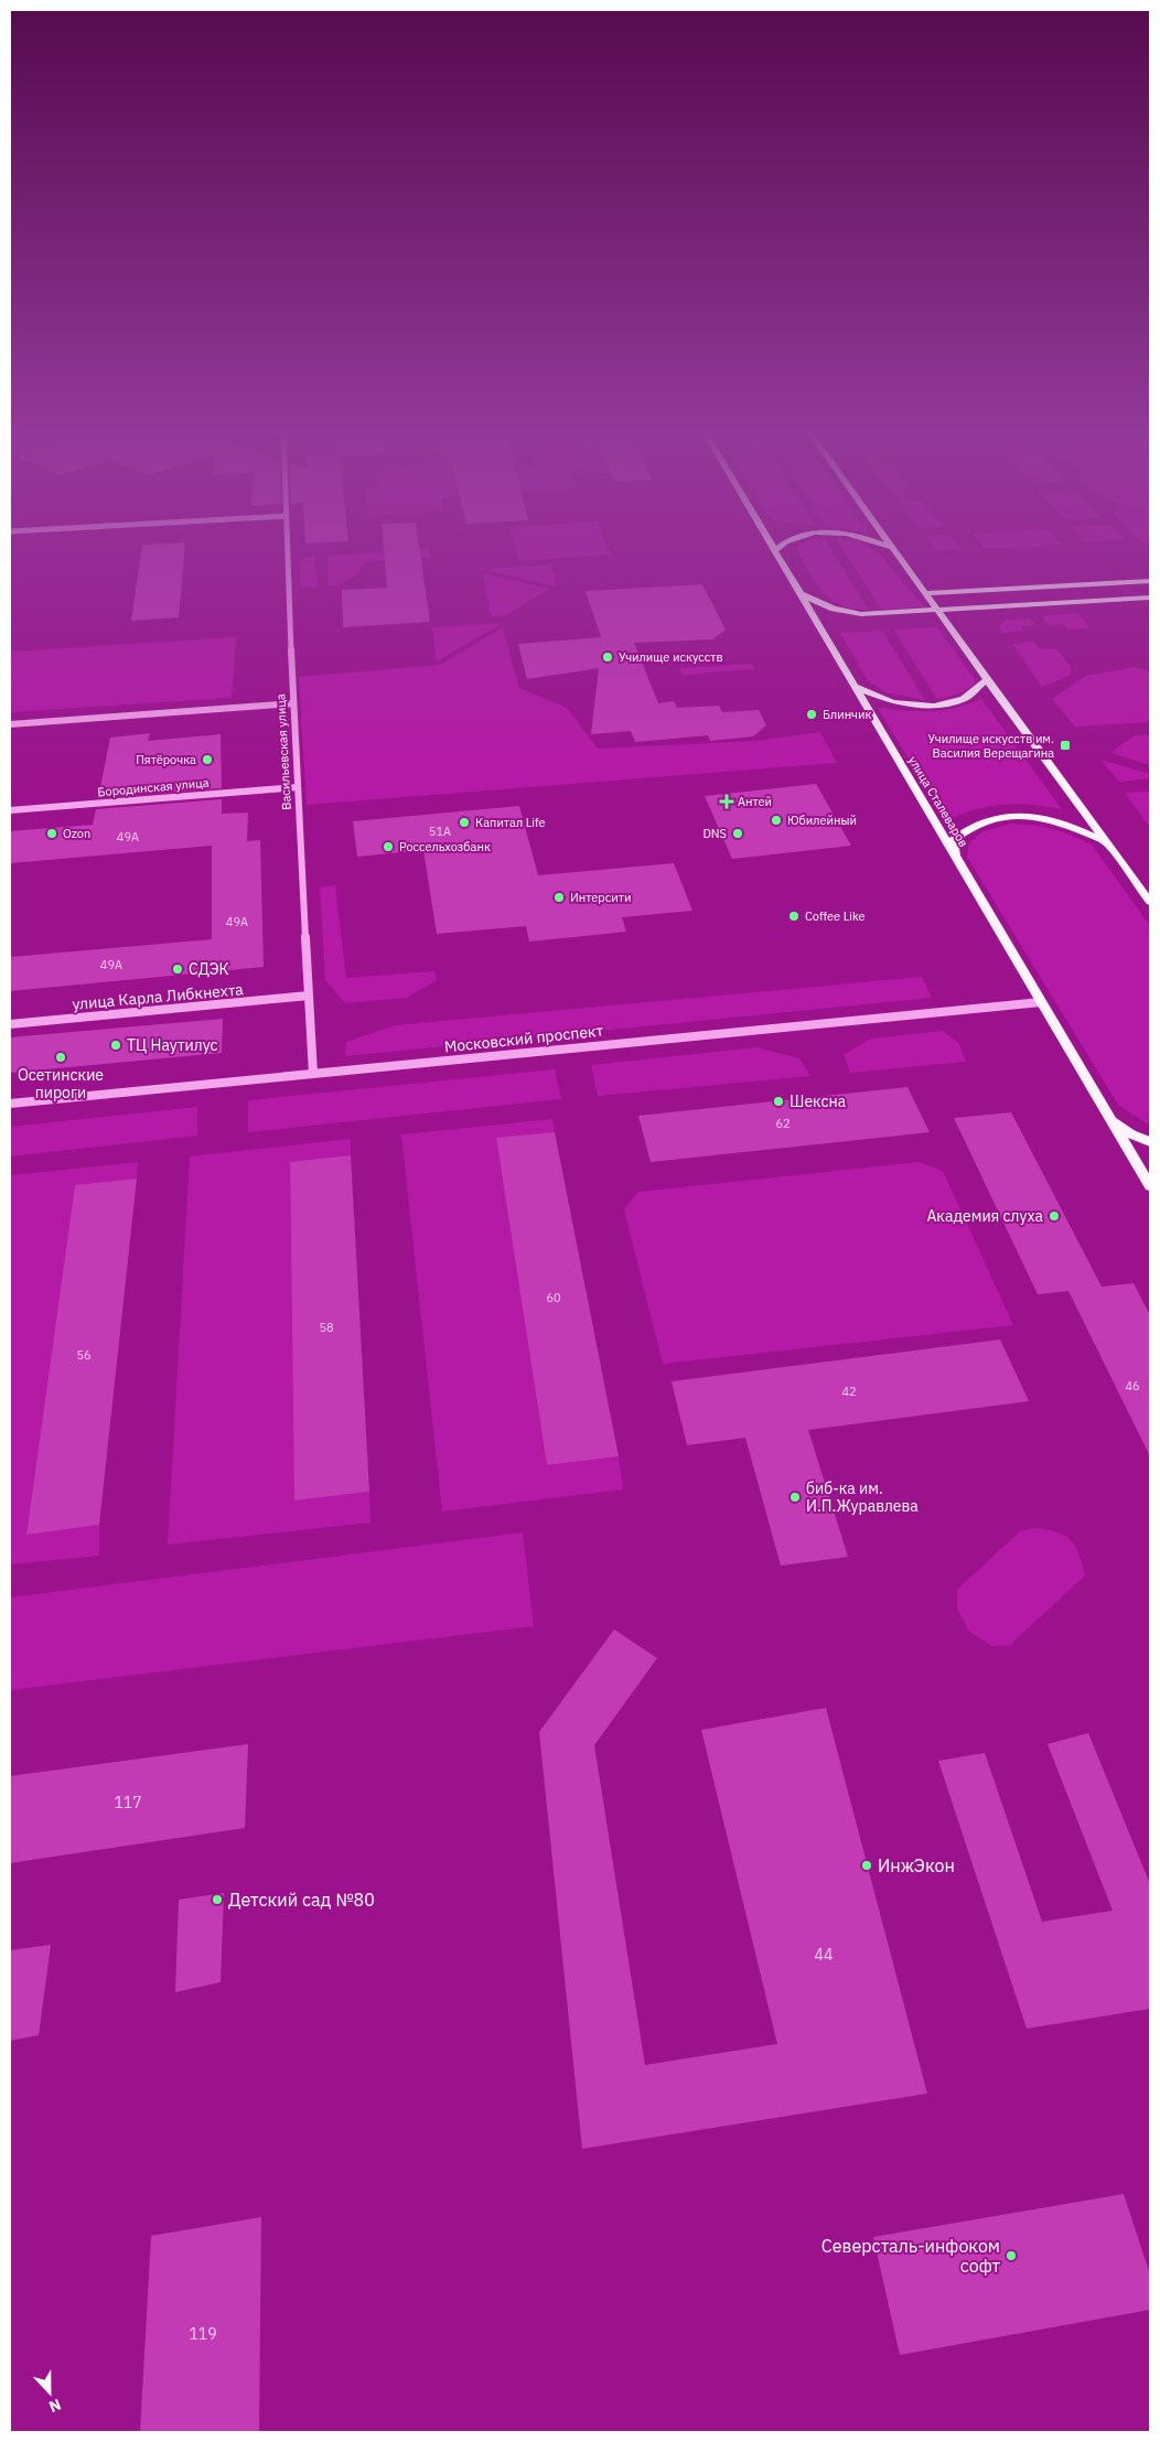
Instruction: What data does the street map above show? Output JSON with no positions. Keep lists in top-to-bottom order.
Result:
{
  "streets": {
    "main road": ["улица Сталеваров"],
    "street": [
      "Васильевская улица",
      "Бородинская улица",
      "улица Карла Либкнехта",
      "Московский проспект"
    ]
  },
  "crossings": [
    ["Васильевская улица", "Бородинская улица"],
    ["Васильевская улица", "улица Карла Либкнехта"],
    ["Васильевская улица", "Московский проспект"],
    ["улица Сталеваров", "Московский проспект"]
  ],
  "places": {
    "other": [
      "Училище искусств",
      "Блинчик",
      "Пятёрочка",
      "Юбилейный",
      "Капитал Life",
      "Ozon",
      "DNS",
      "Россельхозбанк",
      "Интерсити",
      "Coffee Like",
      "СДЭК",
      "ТЦ Наутилус",
      "Осетинские пироги",
      "Шексна",
      "Академия слуха",
      "биб-ка им. И.П.Журавлева",
      "ИнжЭкон",
      "Детский сад №80",
      "Северсталь-инфоком софт"
    ],
    "transit": ["Училище искусств им. Василия Верещагина"],
    "health": ["Антей"]
  },
  "house_numbers": [
    "51А",
    "49А",
    "49А",
    "49А",
    "62",
    "60",
    "58",
    "56",
    "46",
    "42",
    "117",
    "44",
    "119"
  ],
  "north": "bottom"
}
